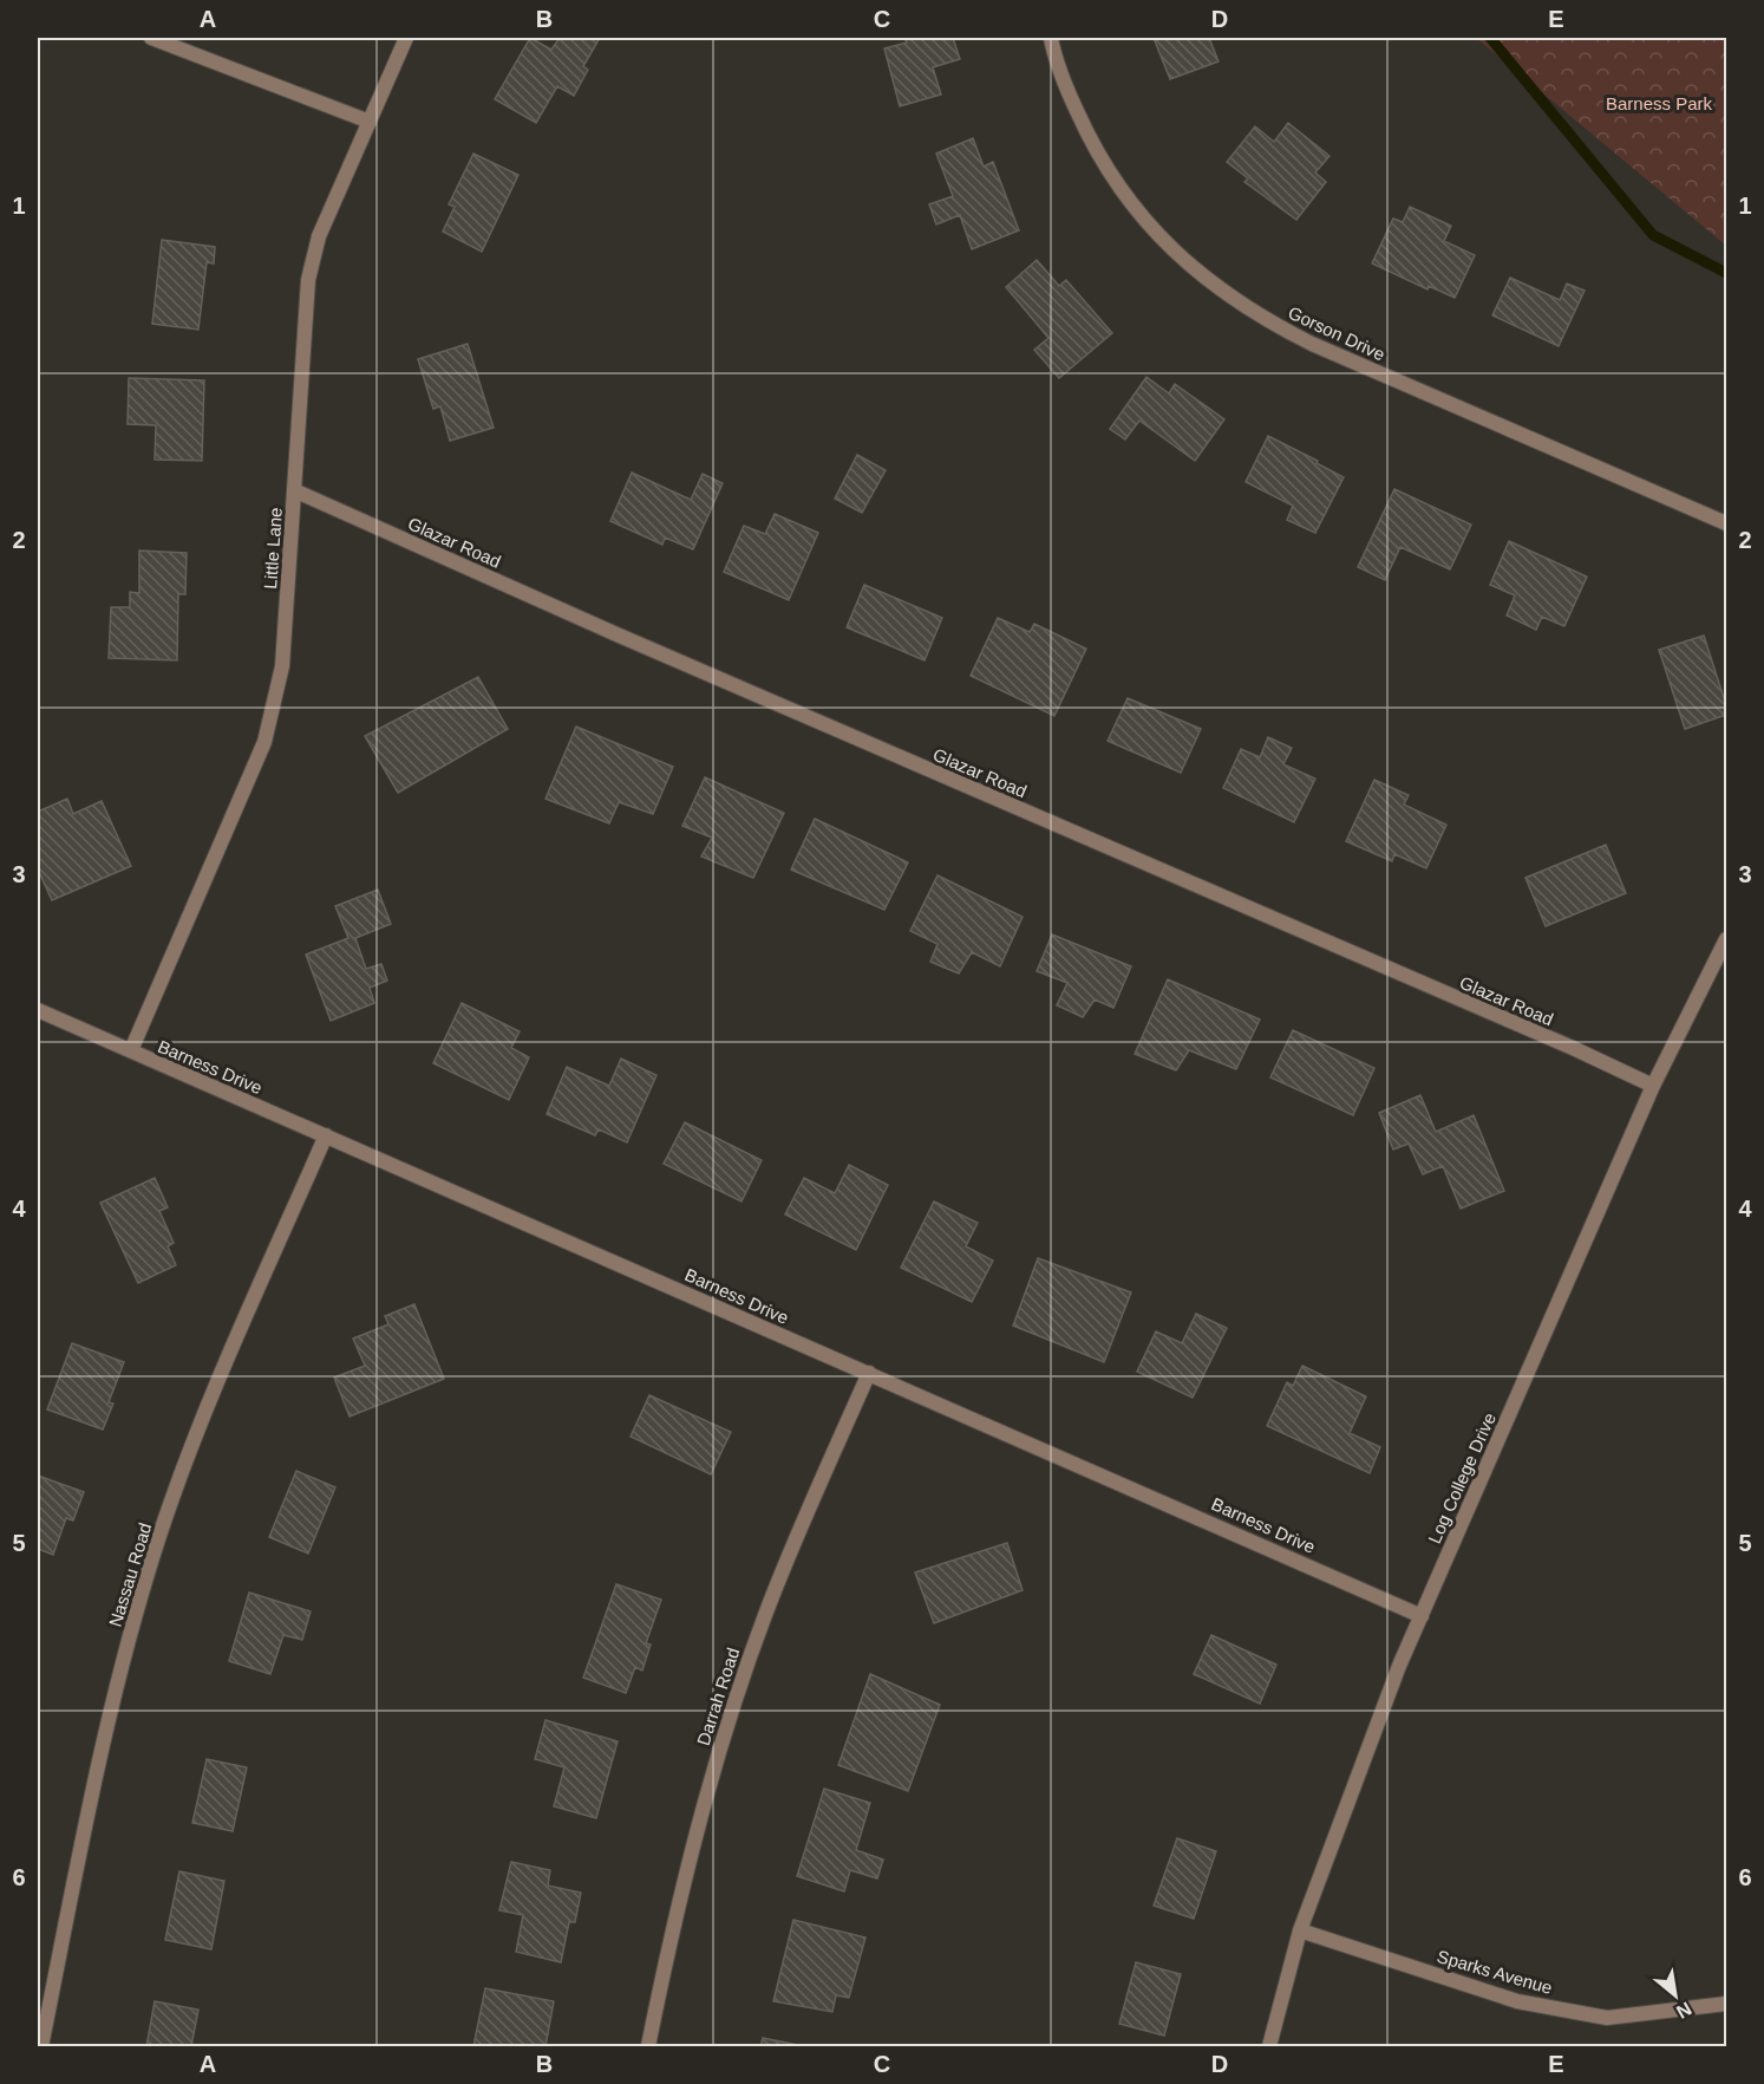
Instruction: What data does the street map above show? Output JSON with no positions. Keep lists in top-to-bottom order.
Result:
{
  "streets": {
    "street": [
      "Gorson Drive",
      "Glazar Road",
      "Little Lane",
      "Barness Drive",
      "Log College Drive",
      "Nassau Road",
      "Darrah Road",
      "Sparks Avenue"
    ]
  },
  "crossings": [
    ["Glazar Road", "Little Lane"],
    ["Glazar Road", "Log College Drive"],
    ["Little Lane", "Barness Drive"],
    ["Barness Drive", "Log College Drive"],
    ["Barness Drive", "Nassau Road"],
    ["Barness Drive", "Darrah Road"],
    ["Log College Drive", "Sparks Avenue"]
  ],
  "parks": ["Barness Park"],
  "north": "bottom right",
  "grid": {
    "columns": [
      "A",
      "B",
      "C",
      "D",
      "E"
    ],
    "rows": [
      "1",
      "2",
      "3",
      "4",
      "5",
      "6"
    ]
  }
}
